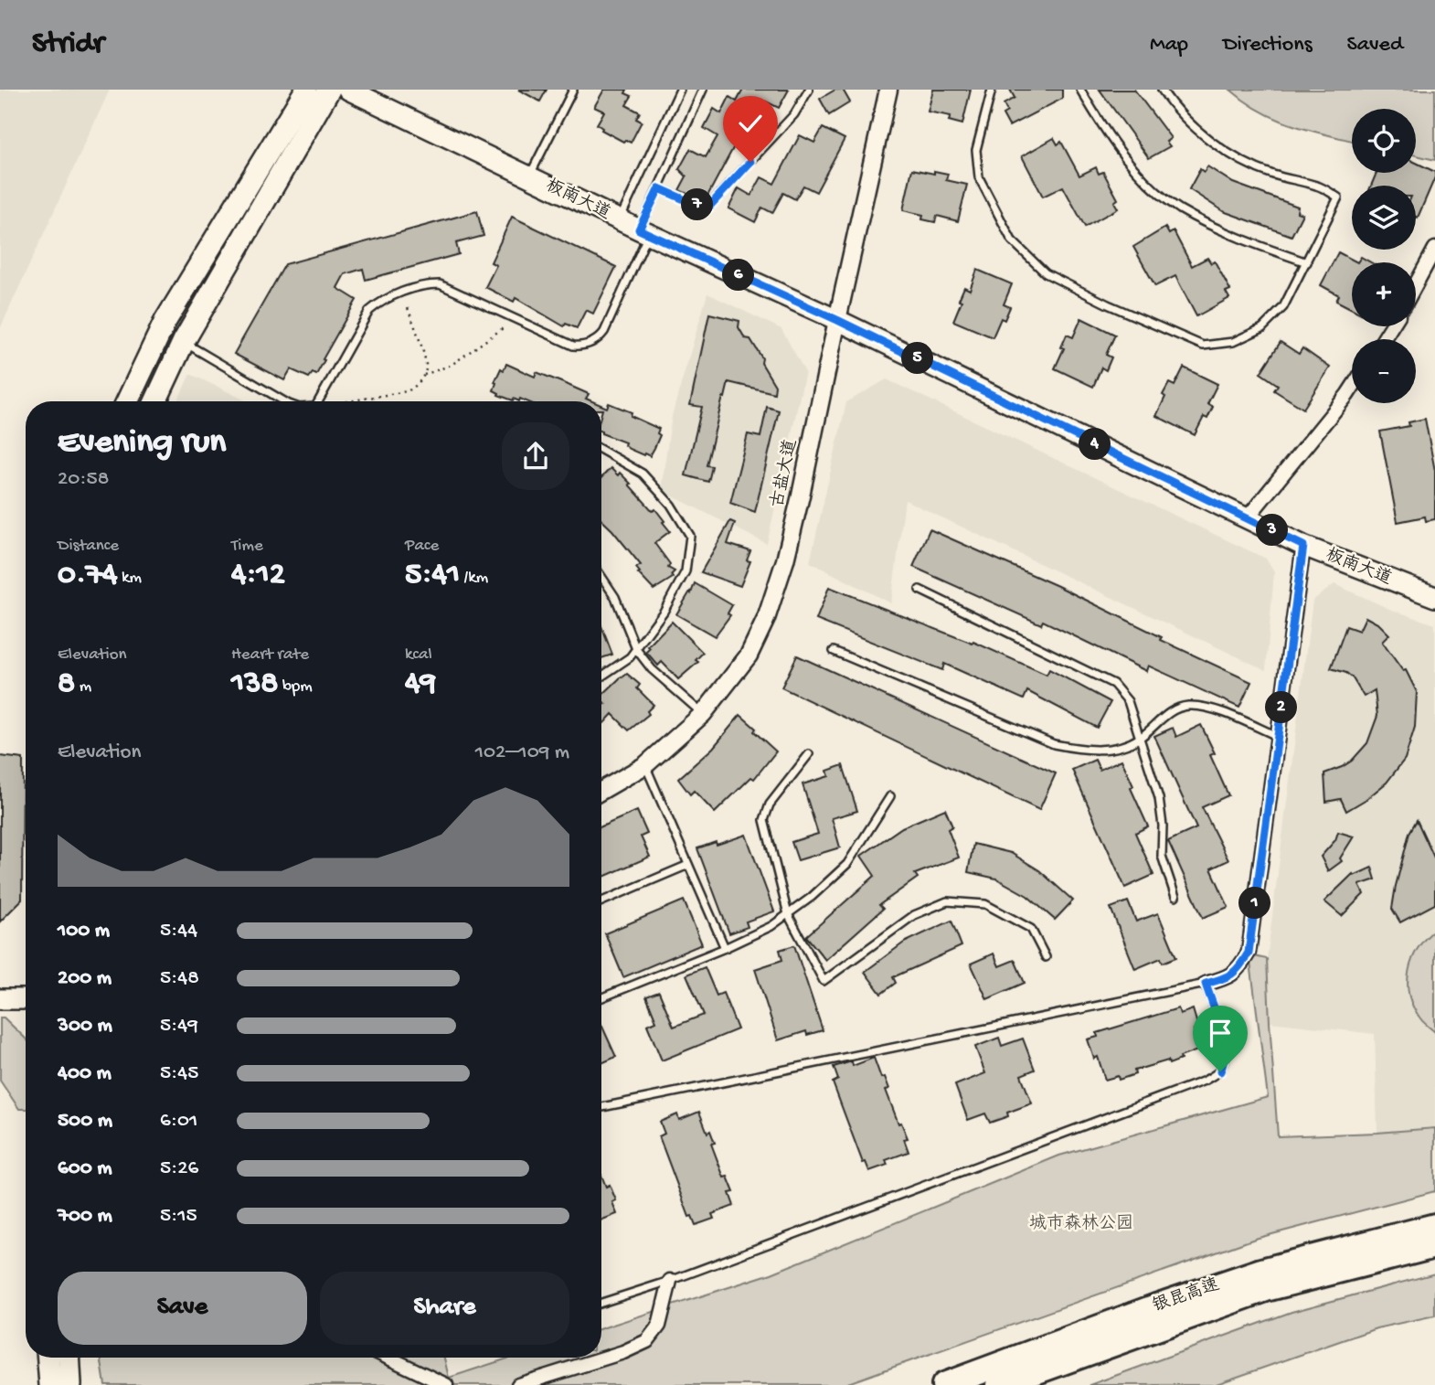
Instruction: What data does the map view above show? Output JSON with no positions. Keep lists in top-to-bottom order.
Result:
{
  "streets": {
    "highway": ["银昆高速"],
    "main road": ["板南大道"],
    "street": ["古盐大道"]
  },
  "crossings": [
    ["板南大道", "古盐大道"]
  ],
  "parks": ["城市森林公园"],
  "page": {
    "header": "Stridr",
    "nav": ["Map", "Directions", "Saved"],
    "map_buttons": ["+", "−"],
    "pins": [
      "7",
      "6",
      "5",
      "4",
      "3",
      "2",
      "1"
    ],
    "heading": ["Evening run", "20:58"],
    "stats": [
      ["Distance", "0.74 km"],
      ["Time", "4:12"],
      ["Pace", "5:41 /km"],
      ["Elevation", "8 m"],
      ["Heart rate", "138 bpm"],
      ["kcal", "49"]
    ],
    "chart": ["Elevation", "102–109 m"],
    "list": [
      {
        "name": "100 m",
        "note": "5:44"
      },
      {
        "name": "200 m",
        "note": "5:48"
      },
      {
        "name": "300 m",
        "note": "5:49"
      },
      {
        "name": "400 m",
        "note": "5:45"
      },
      {
        "name": "500 m",
        "note": "6:01"
      },
      {
        "name": "600 m",
        "note": "5:26"
      },
      {
        "name": "700 m",
        "note": "5:15"
      }
    ],
    "buttons": ["Save", "Share"]
  }
}
